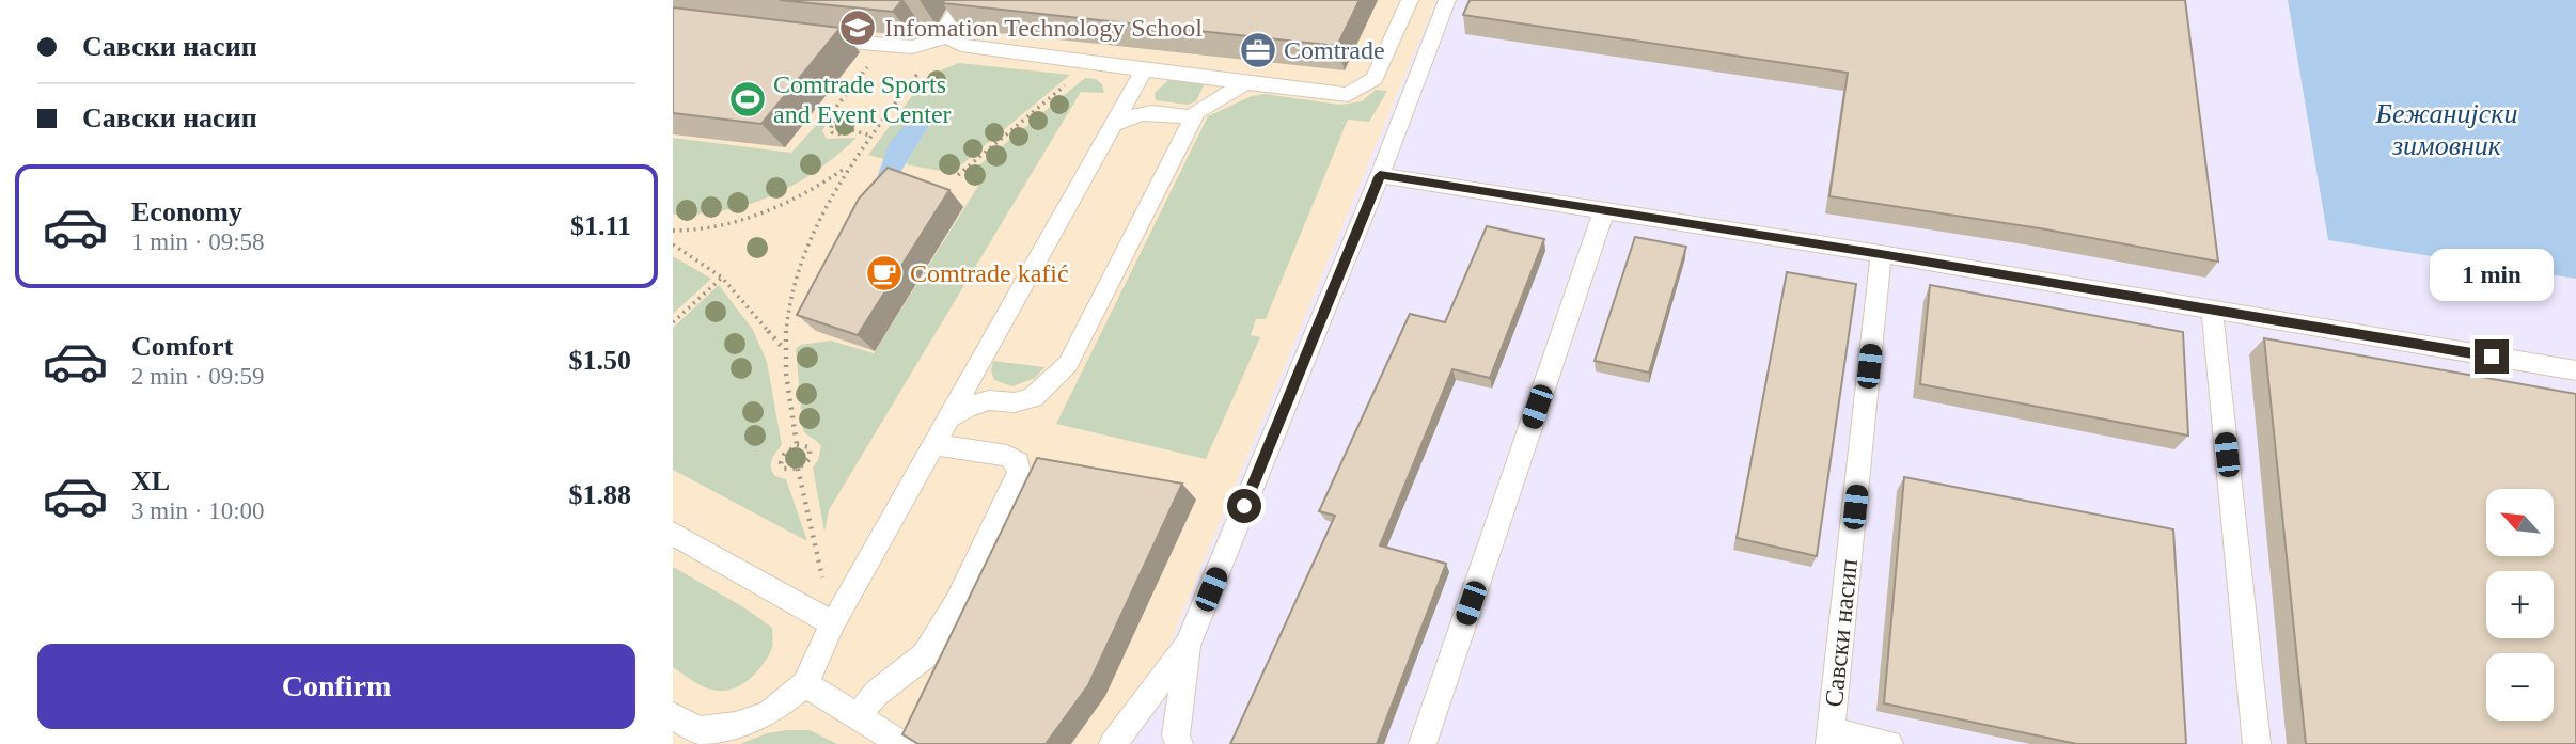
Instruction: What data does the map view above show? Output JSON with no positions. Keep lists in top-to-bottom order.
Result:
{
  "streets": {
    "lane": ["Савски насип"]
  },
  "water": ["Бежанијски зимовник"],
  "places": {
    "school or university": ["Infomation Technology School"],
    "office": ["Comtrade"],
    "sports": ["Comtrade Sports and Event Center"],
    "cafe": ["Comtrade kafić"]
  },
  "north": "top left",
  "page": {
    "banner": ["Савски насип", "Савски насип"],
    "list": [
      {
        "name": "Economy",
        "note": "1 min · 09:58",
        "value": "$1.11"
      },
      {
        "name": "Comfort",
        "note": "2 min · 09:59",
        "value": "$1.50"
      },
      {
        "name": "XL",
        "note": "3 min · 10:00",
        "value": "$1.88"
      }
    ],
    "bubble": "1 min",
    "map_buttons": ["+", "−"],
    "buttons": "Confirm"
  }
}
